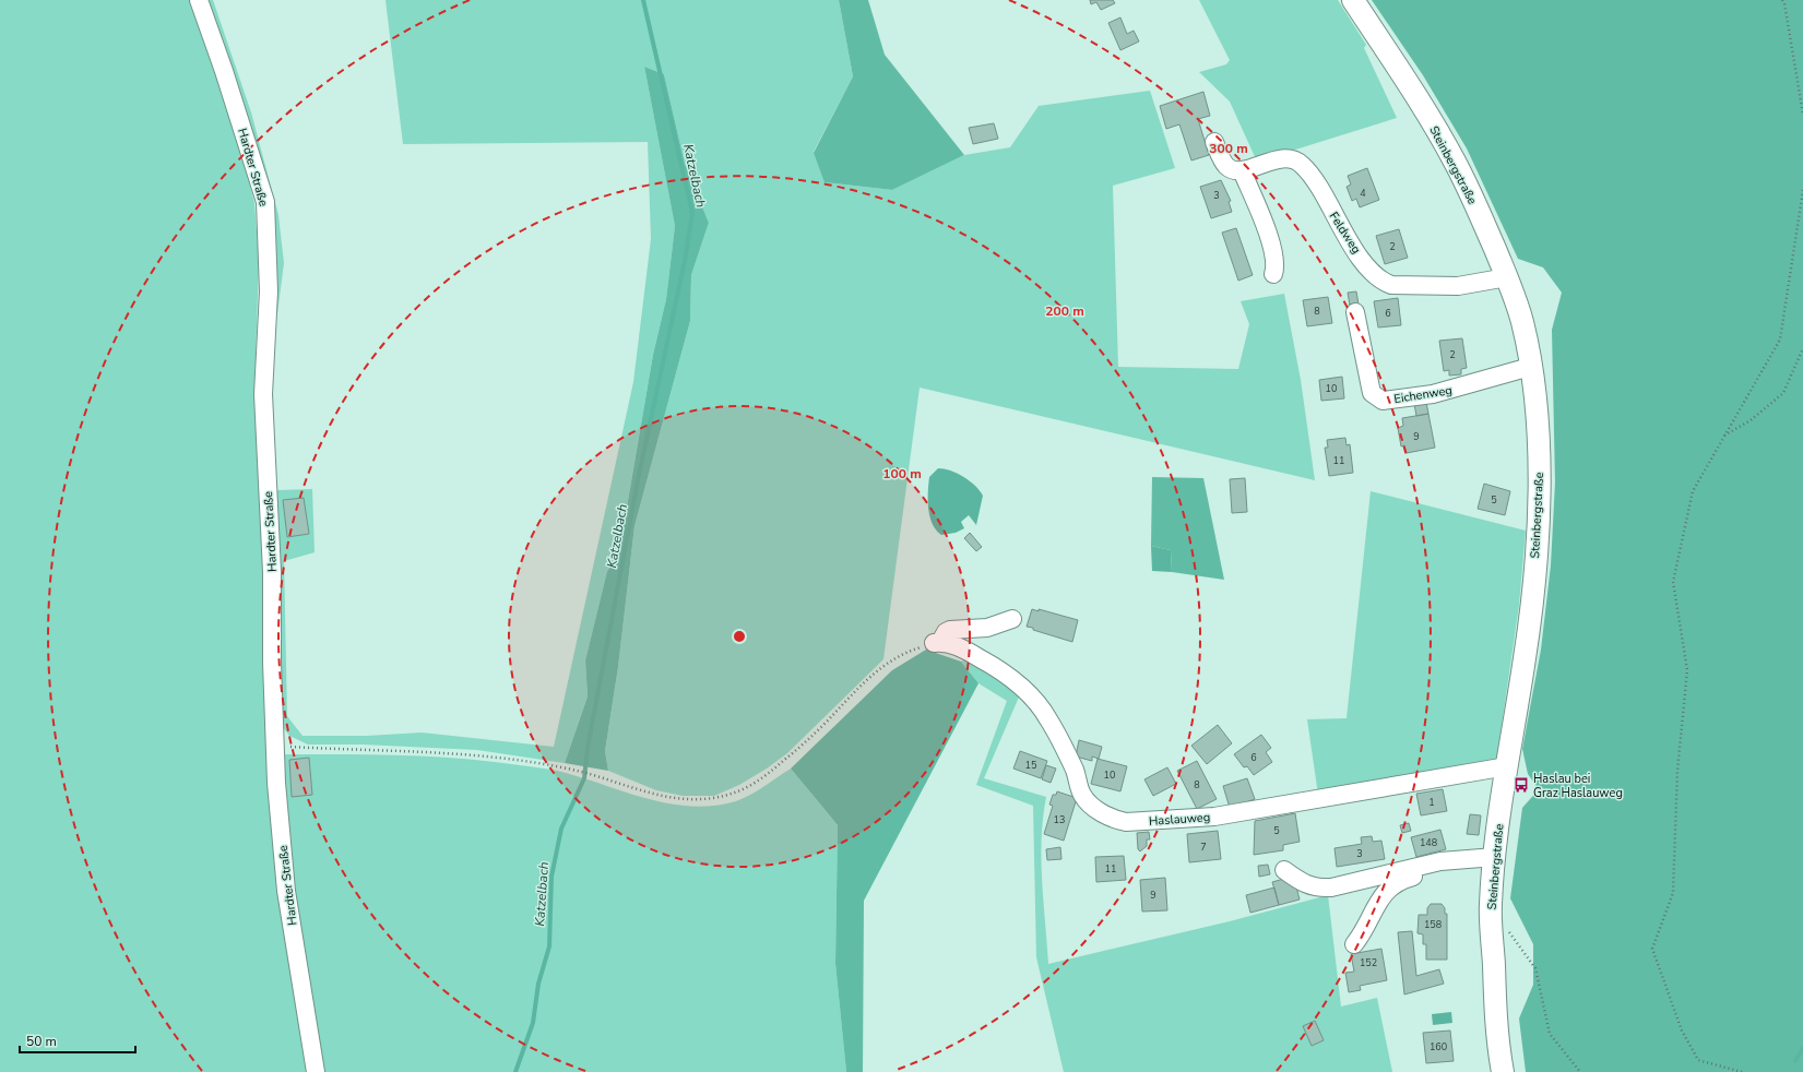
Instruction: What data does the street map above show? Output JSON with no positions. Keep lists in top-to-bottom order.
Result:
{
  "streets": {
    "main road": ["Steinbergstraße"],
    "street": [
      "Hardter Straße",
      "Feldweg",
      "Eichenweg",
      "Haslauweg"
    ]
  },
  "crossings": [
    ["Steinbergstraße", "Feldweg"],
    ["Steinbergstraße", "Eichenweg"],
    ["Steinbergstraße", "Haslauweg"]
  ],
  "water": ["Katzelbach"],
  "places": {
    "bus stop": ["Haslau bei Graz Haslauweg"]
  },
  "house_numbers": [
    "4",
    "3",
    "2",
    "8",
    "6",
    "2",
    "10",
    "9",
    "11",
    "5",
    "6",
    "15",
    "10",
    "8",
    "1",
    "13",
    "5",
    "148",
    "7",
    "3",
    "11",
    "9",
    "158",
    "152",
    "160"
  ],
  "scale_bar": "50 m",
  "rings": ["300 m", "200 m", "100 m"]
}
